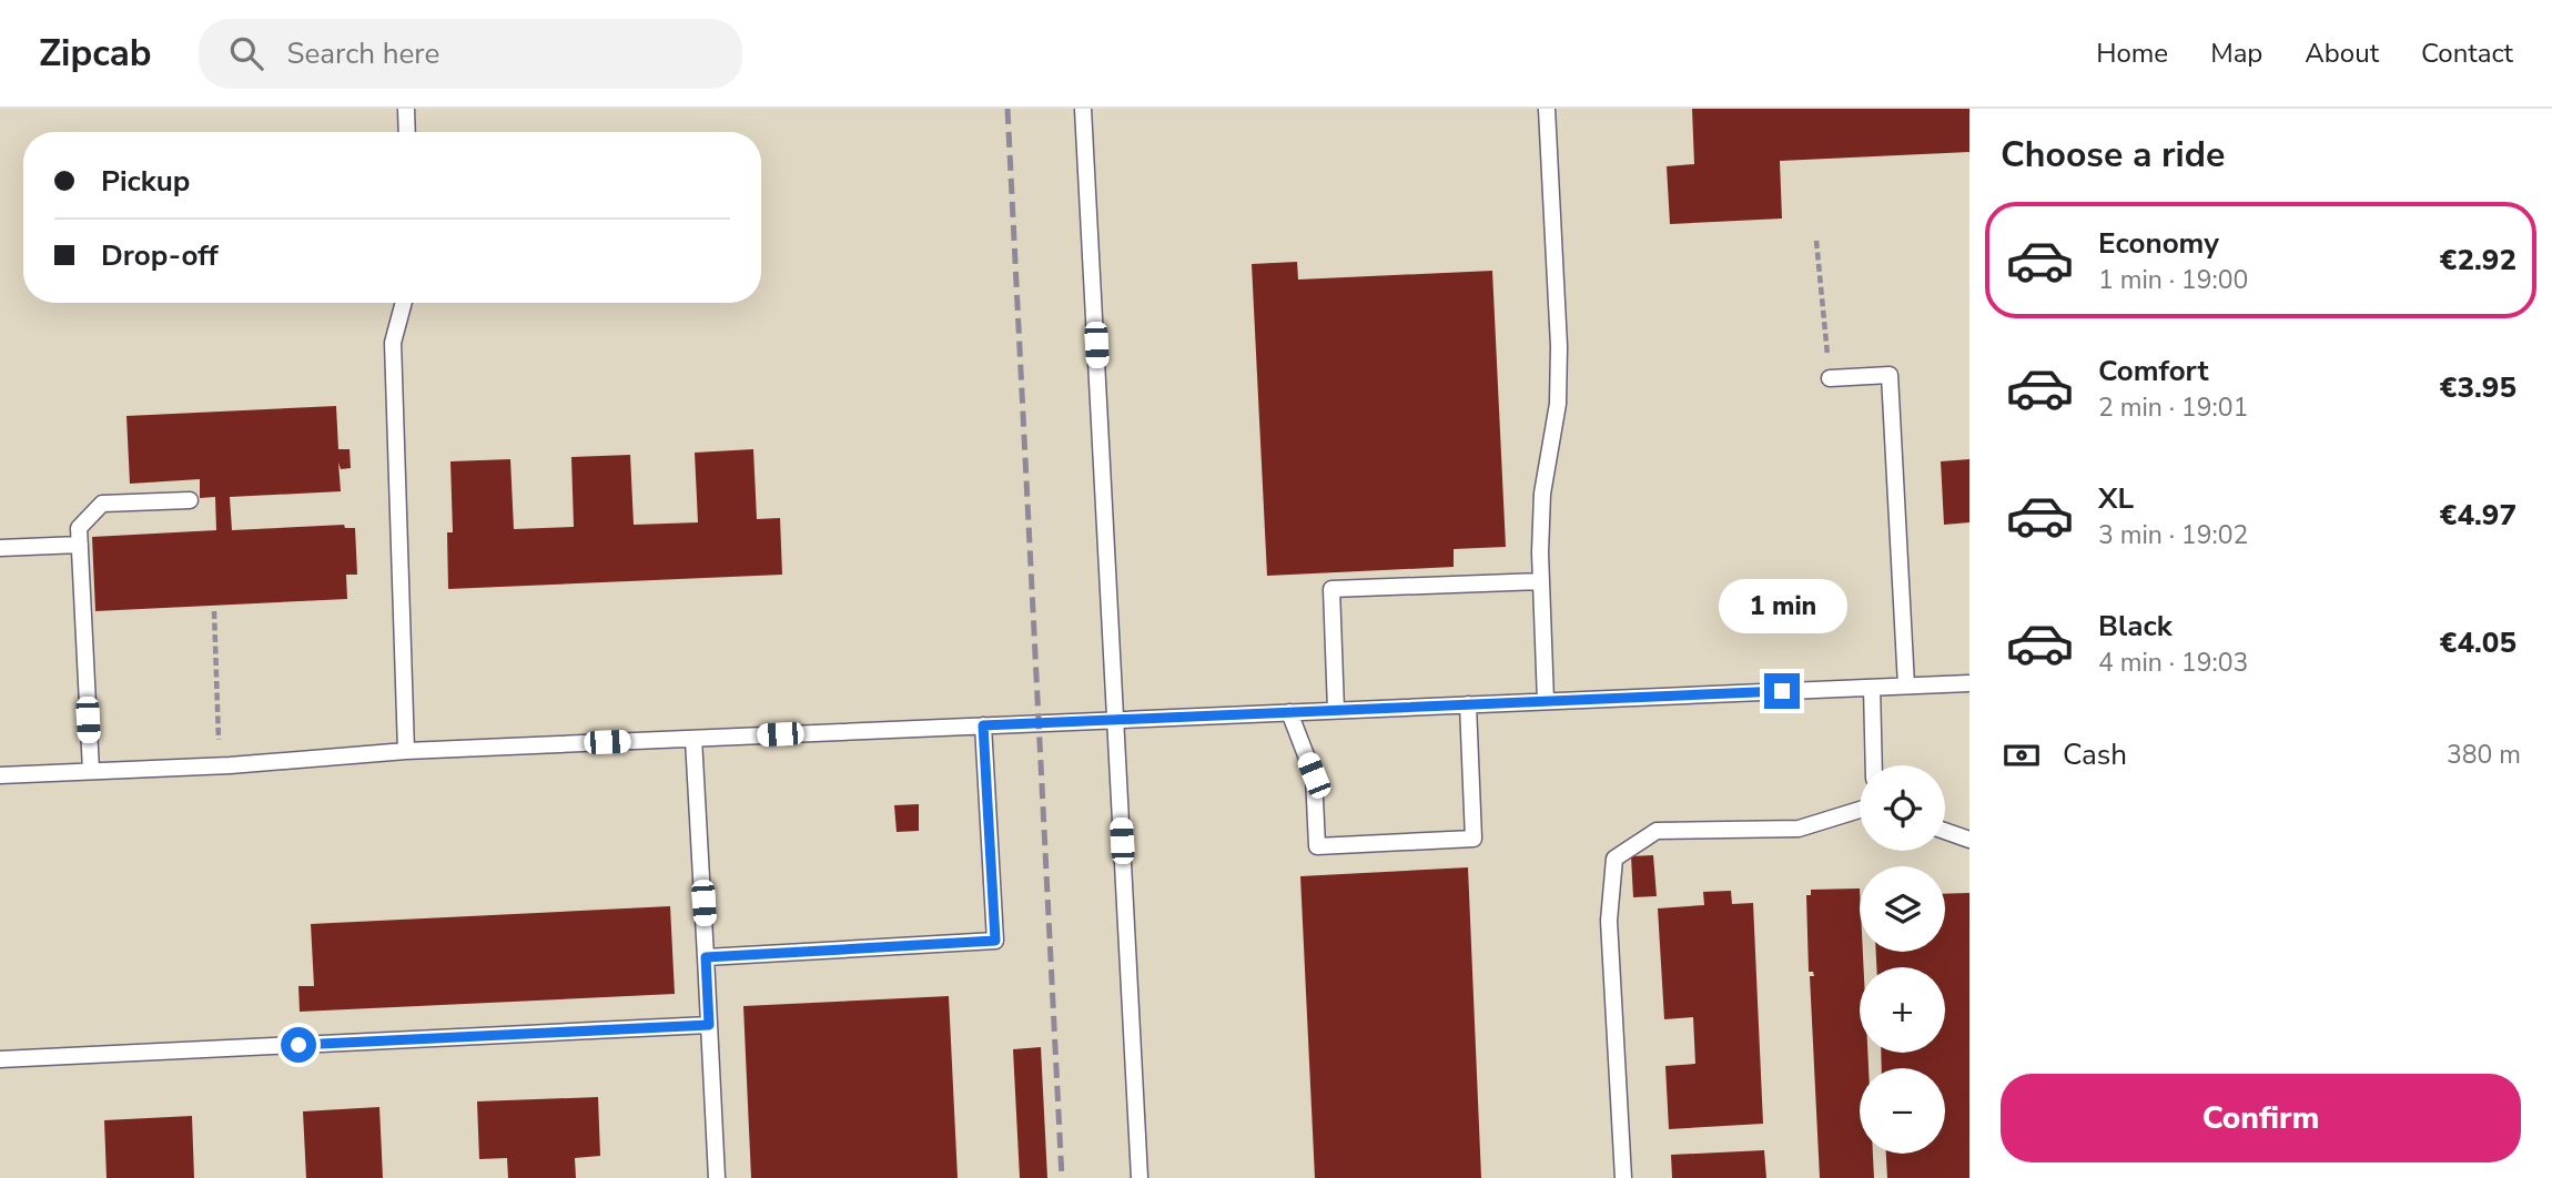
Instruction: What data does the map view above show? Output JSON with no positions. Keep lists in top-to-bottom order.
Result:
{
  "page": {
    "header": "Zipcab",
    "search": "Search here",
    "nav": [
      "Home",
      "Map",
      "About",
      "Contact"
    ],
    "heading": "Choose a ride",
    "banner": ["Pickup", "Drop-off"],
    "list": [
      {
        "name": "Economy",
        "note": "1 min · 19:00",
        "value": "€2.92"
      },
      {
        "name": "Comfort",
        "note": "2 min · 19:01",
        "value": "€3.95"
      },
      {
        "name": "XL",
        "note": "3 min · 19:02",
        "value": "€4.97"
      },
      {
        "name": "Black",
        "note": "4 min · 19:03",
        "value": "€4.05"
      }
    ],
    "bubble": "1 min",
    "pay": ["Cash", "380 m"],
    "map_buttons": ["+", "−"],
    "buttons": "Confirm"
  }
}
